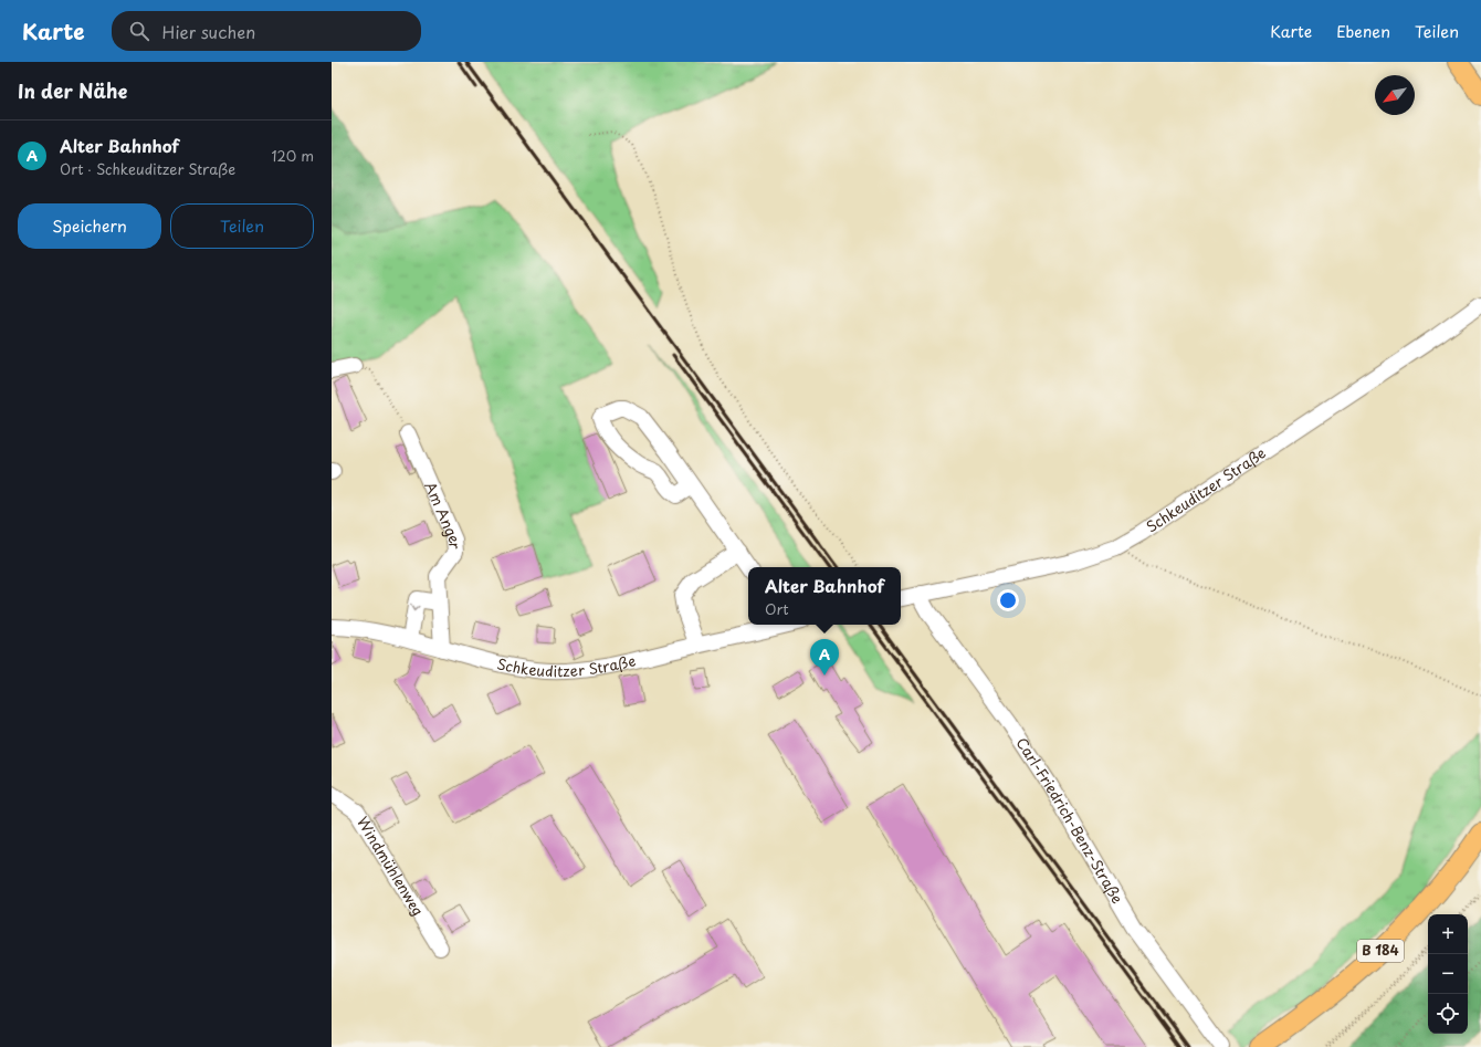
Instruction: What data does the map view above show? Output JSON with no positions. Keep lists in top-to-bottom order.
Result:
{
  "streets": {
    "main road": ["B 184"],
    "street": [
      "Schkeuditzer Straße",
      "Am Anger",
      "Carl-Friedrich-Benz-Straße",
      "Windmühlenweg"
    ]
  },
  "crossings": [
    ["Schkeuditzer Straße", "Am Anger"],
    ["Schkeuditzer Straße", "Carl-Friedrich-Benz-Straße"]
  ],
  "north": "bottom left",
  "page": {
    "header": "Karte",
    "search": "Hier suchen",
    "nav": ["Karte", "Ebenen", "Teilen"],
    "heading": "In der Nähe",
    "list": [
      {
        "mark": "A",
        "name": "Alter Bahnhof",
        "note": "Ort · Schkeuditzer Straße",
        "value": "120 m"
      }
    ],
    "buttons": ["Speichern", "Teilen"],
    "popup": ["Alter Bahnhof", "Ort"],
    "pins": "A",
    "map_buttons": ["+", "−"]
  }
}
